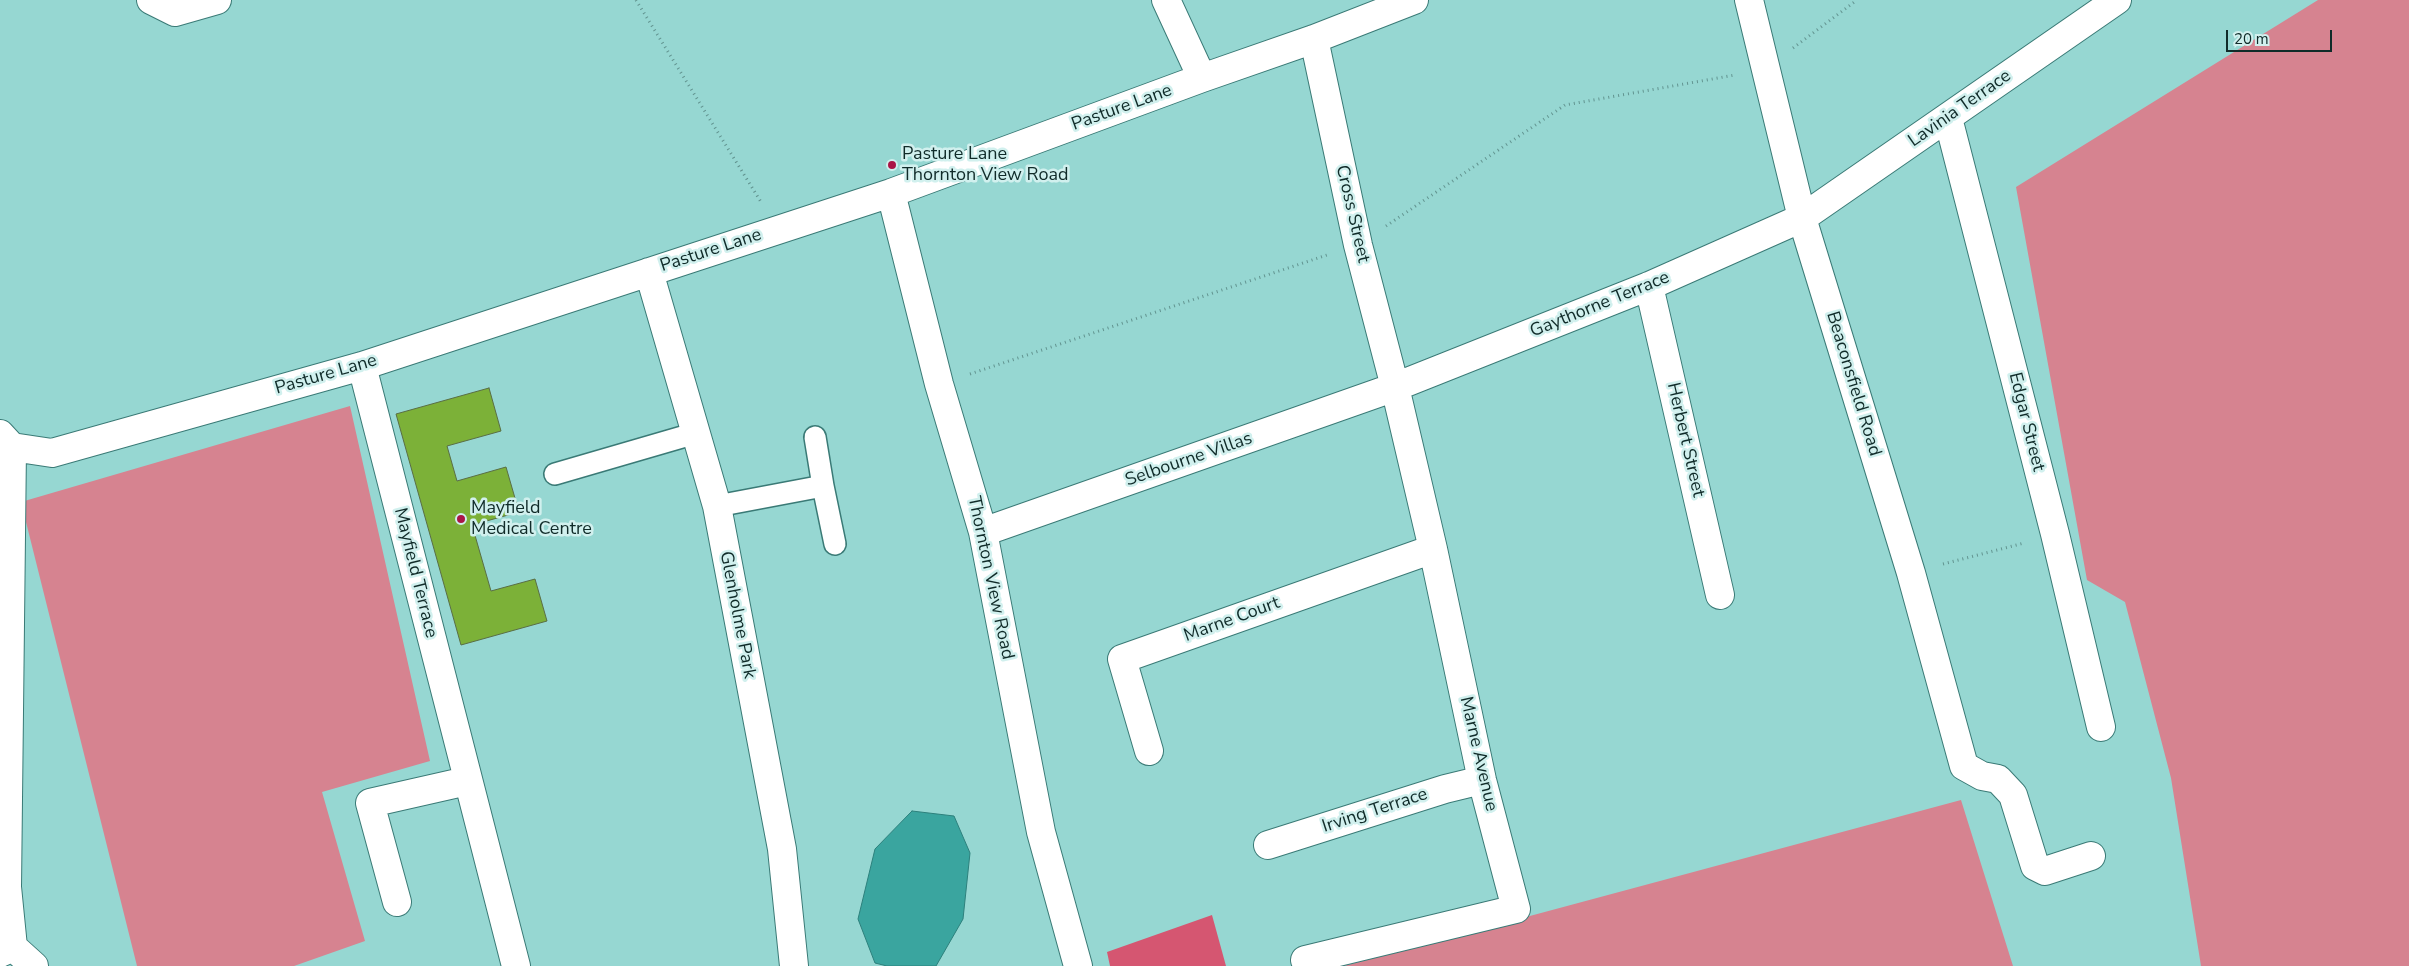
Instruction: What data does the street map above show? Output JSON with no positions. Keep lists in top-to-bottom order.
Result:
{
  "streets": {
    "street": [
      "Pasture Lane",
      "Lavinia Terrace",
      "Cross Street",
      "Gaythorne Terrace",
      "Beaconsfield Road",
      "Edgar Street",
      "Herbert Street",
      "Selbourne Villas",
      "Mayfield Terrace",
      "Thornton View Road",
      "Glenholme Park",
      "Marne Court",
      "Marne Avenue",
      "Irving Terrace"
    ]
  },
  "crossings": [
    ["Pasture Lane", "Cross Street"],
    ["Pasture Lane", "Mayfield Terrace"],
    ["Pasture Lane", "Thornton View Road"],
    ["Pasture Lane", "Glenholme Park"],
    ["Lavinia Terrace", "Gaythorne Terrace"],
    ["Lavinia Terrace", "Beaconsfield Road"],
    ["Lavinia Terrace", "Edgar Street"],
    ["Cross Street", "Gaythorne Terrace"],
    ["Cross Street", "Selbourne Villas"],
    ["Cross Street", "Marne Avenue"],
    ["Gaythorne Terrace", "Beaconsfield Road"],
    ["Gaythorne Terrace", "Herbert Street"],
    ["Gaythorne Terrace", "Selbourne Villas"],
    ["Gaythorne Terrace", "Marne Avenue"],
    ["Selbourne Villas", "Thornton View Road"],
    ["Selbourne Villas", "Marne Avenue"],
    ["Marne Court", "Marne Avenue"],
    ["Marne Avenue", "Irving Terrace"]
  ],
  "places": ["Pasture Lane Thornton View Road", "Mayfield Medical Centre"],
  "scale_bar": "20 m"
}
